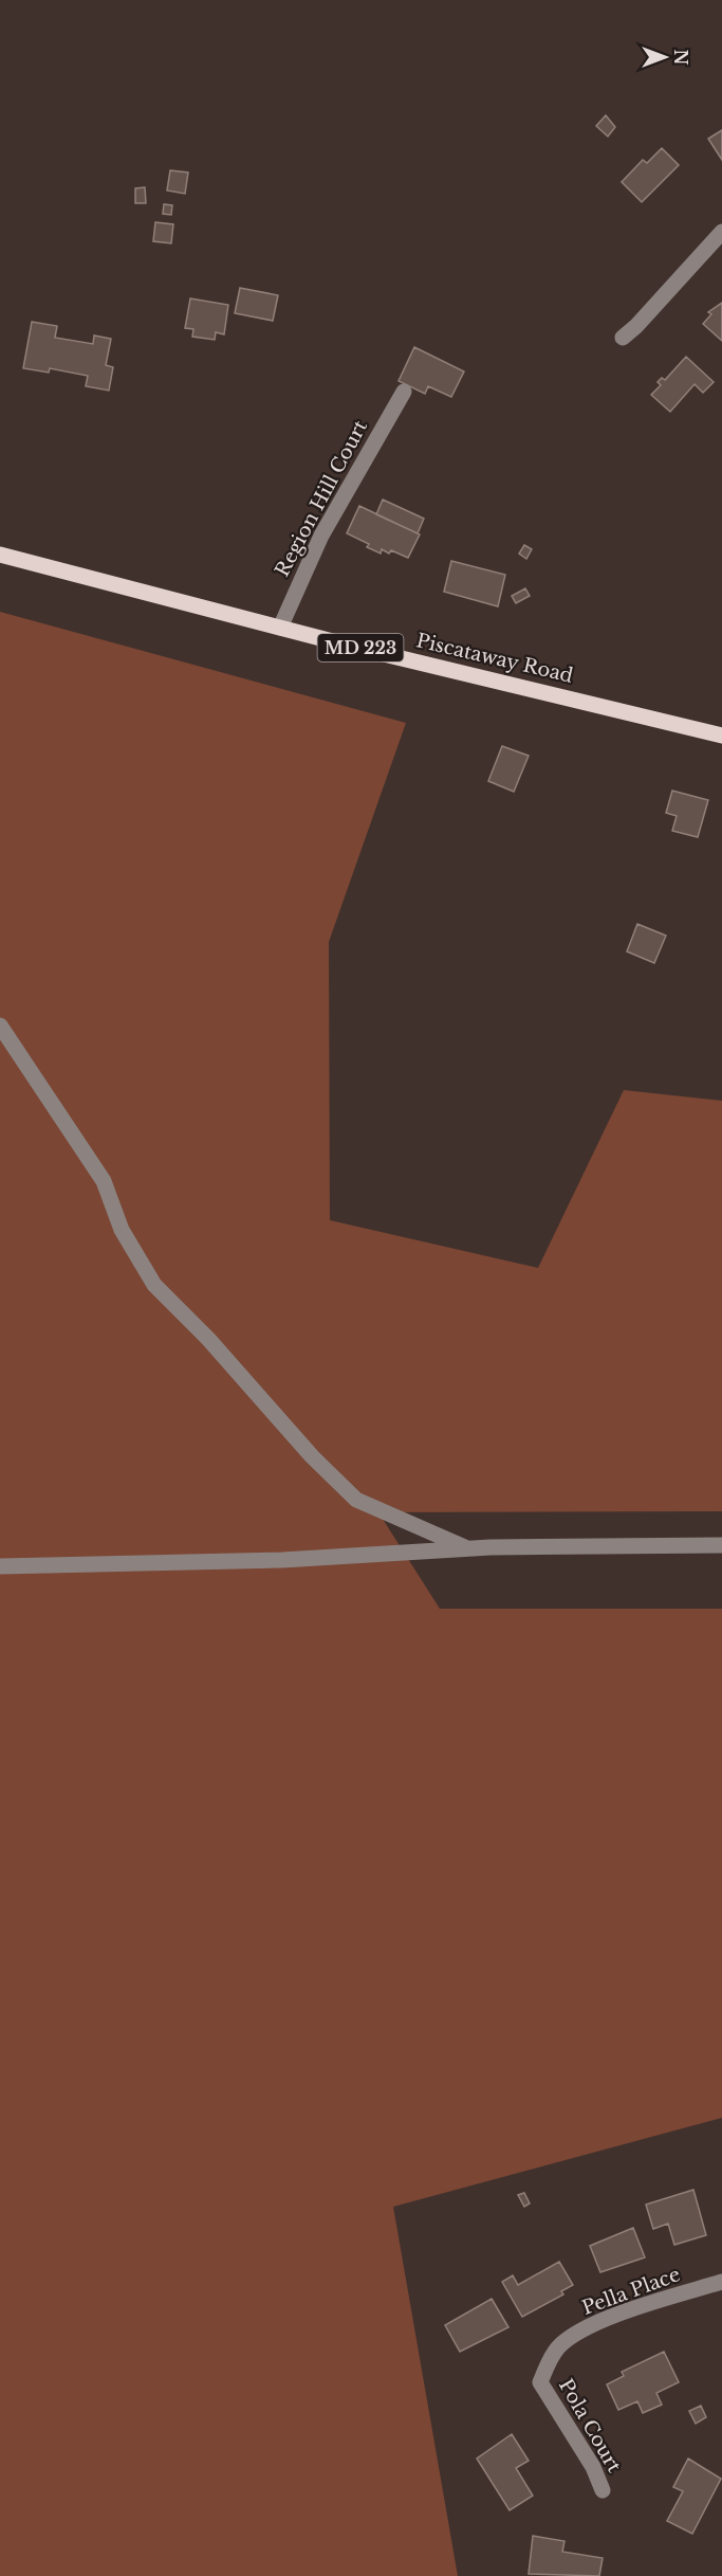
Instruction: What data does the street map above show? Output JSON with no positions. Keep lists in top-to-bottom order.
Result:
{
  "streets": {
    "main road": ["MD 223", "Piscataway Road"],
    "street": ["Region Hill Court", "Pella Place", "Pola Court"]
  },
  "crossings": [
    ["Region Hill Court", "Piscataway Road"],
    ["Pella Place", "Pola Court"]
  ],
  "north": "right"
}
